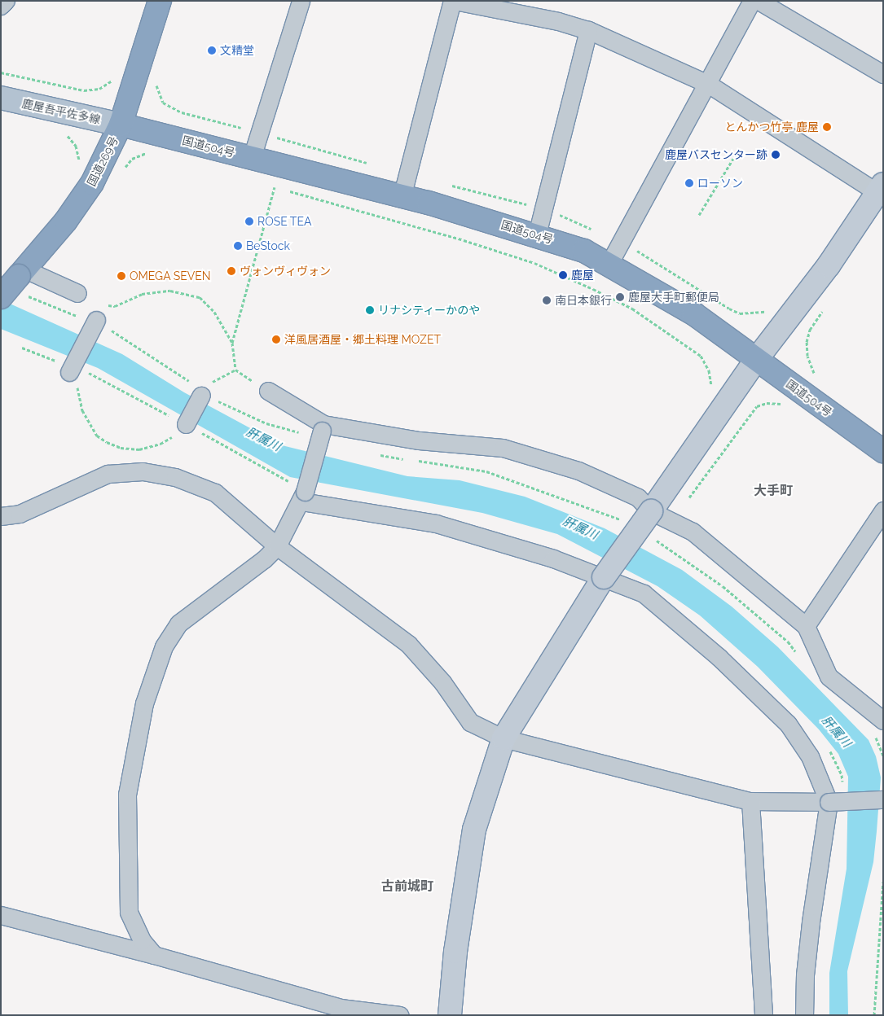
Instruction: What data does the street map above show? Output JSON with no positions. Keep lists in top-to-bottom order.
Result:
{
  "streets": {
    "highway": ["国道504号", "国道269号"],
    "main road": ["鹿屋吾平佐多線"]
  },
  "crossings": [
    ["鹿屋吾平佐多線", "国道504号"],
    ["鹿屋吾平佐多線", "国道269号"],
    ["国道504号", "国道269号"]
  ],
  "districts": ["大手町", "古前城町"],
  "water": ["肝属川"],
  "places": [
    "文精堂",
    "とんかつ竹亭 鹿屋",
    "鹿屋バスセンター跡",
    "ローソン",
    "ROSE TEA",
    "BeStock",
    "ヴォンヴィヴォン",
    "鹿屋",
    "OMEGA SEVEN",
    "鹿屋大手町郵便局",
    "南日本銀行",
    "リナシティーかのや",
    "洋風居酒屋・郷土料理 MOZET"
  ]
}
